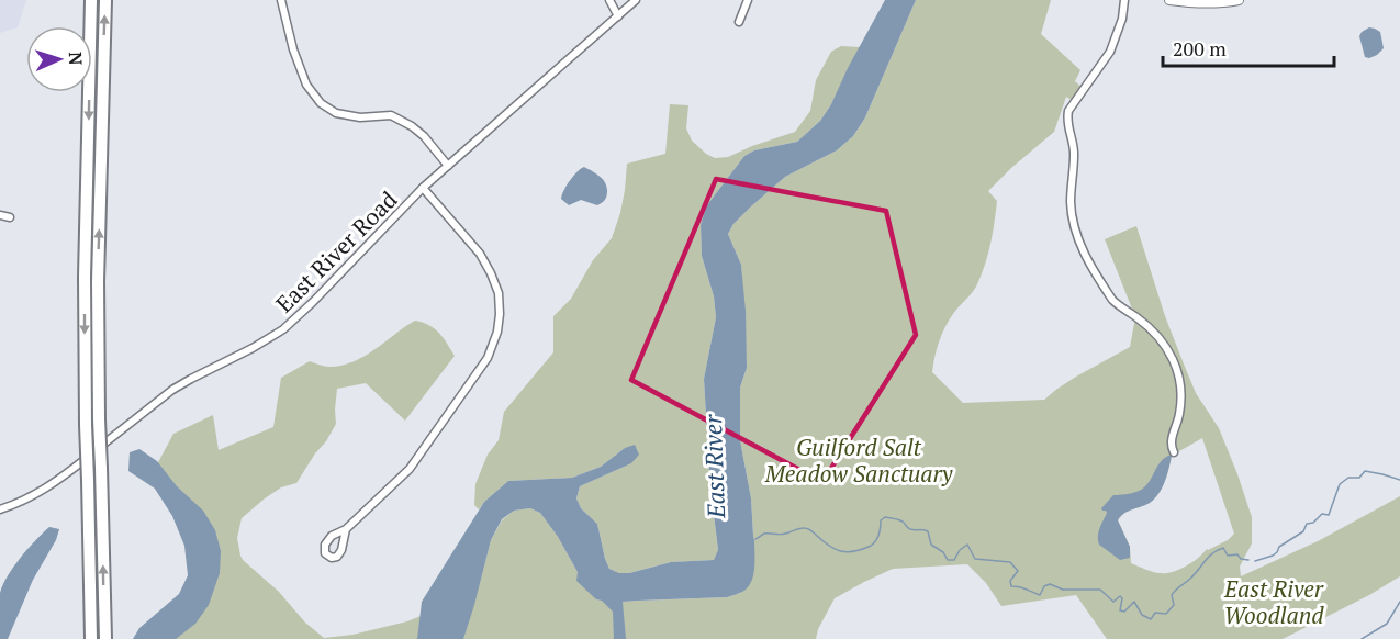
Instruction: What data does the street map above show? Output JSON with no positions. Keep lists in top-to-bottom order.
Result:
{
  "streets": {
    "street": ["East River Road"]
  },
  "water": ["East River"],
  "parks": ["Guilford Salt Meadow Sanctuary", "East River Woodland"],
  "scale_bar": "200 m",
  "north": "right"
}
